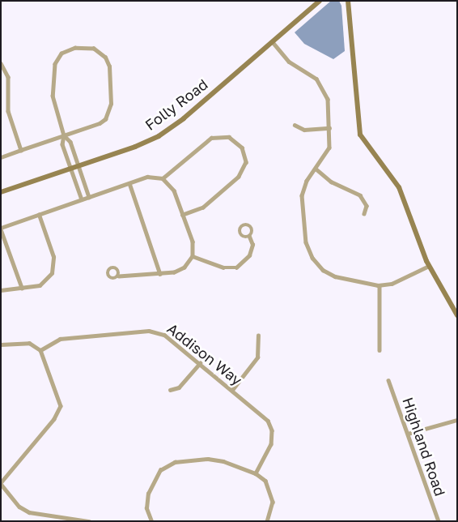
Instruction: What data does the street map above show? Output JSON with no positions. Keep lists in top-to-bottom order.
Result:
{
  "streets": {
    "street": ["Folly Road", "Addison Way", "Highland Road"]
  }
}
